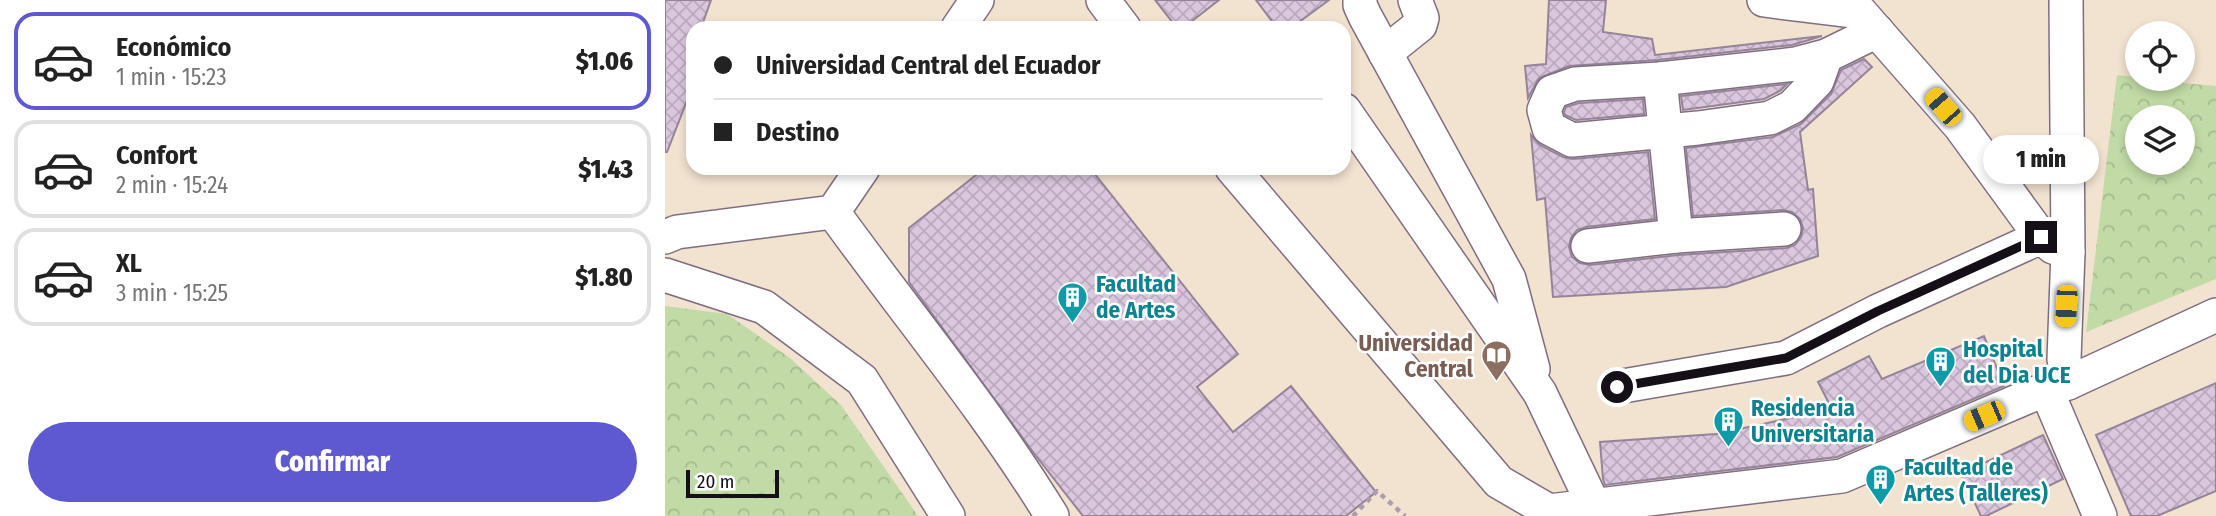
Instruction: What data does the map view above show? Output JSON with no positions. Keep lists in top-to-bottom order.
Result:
{
  "places": {
    "building": [
      "Facultad de Artes",
      "Hospital del Dia UCE",
      "Residencia Universitaria",
      "Facultad de Artes (Talleres)"
    ],
    "library": ["Universidad Central"]
  },
  "scale_bar": "20 m",
  "page": {
    "list": [
      {
        "name": "Económico",
        "note": "1 min · 15:23",
        "value": "$1.06"
      },
      {
        "name": "Confort",
        "note": "2 min · 15:24",
        "value": "$1.43"
      },
      {
        "name": "XL",
        "note": "3 min · 15:25",
        "value": "$1.80"
      }
    ],
    "banner": ["Universidad Central del Ecuador", "Destino"],
    "bubble": "1 min",
    "buttons": "Confirmar",
    "scale": "20 m"
  }
}
